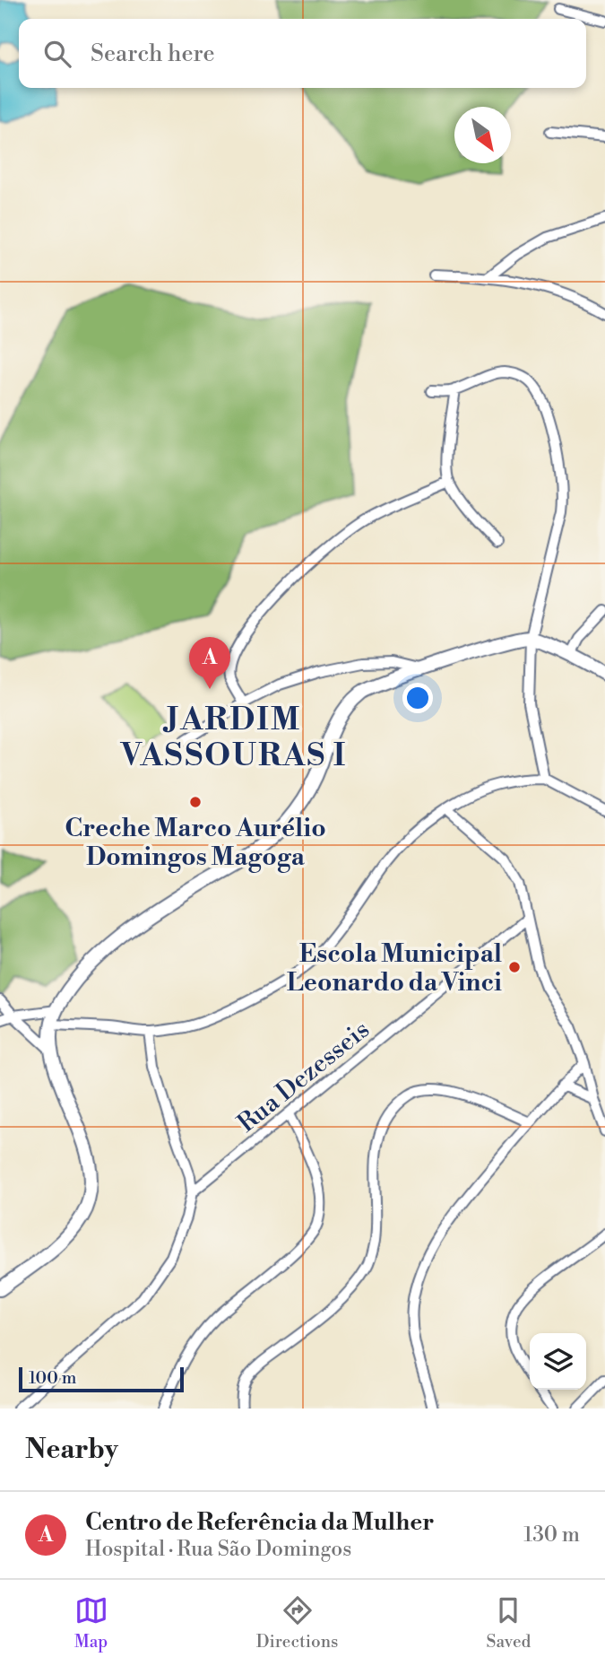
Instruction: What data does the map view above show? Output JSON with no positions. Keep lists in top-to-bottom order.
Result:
{
  "streets": {
    "street": ["Rua Dezesseis"]
  },
  "districts": ["JARDIM VASSOURAS I"],
  "places": ["Creche Marco Aurélio Domingos Magoga", "Escola Municipal Leonardo da Vinci"],
  "scale_bar": "100 m",
  "north": "bottom right",
  "page": {
    "search": "Search here",
    "pins": "A",
    "scale": "100 m",
    "heading": "Nearby",
    "list": [
      {
        "mark": "A",
        "name": "Centro de Referência da Mulher",
        "note": "Hospital · Rua São Domingos",
        "value": "130 m"
      }
    ],
    "nav": ["Map", "Directions", "Saved"]
  }
}
